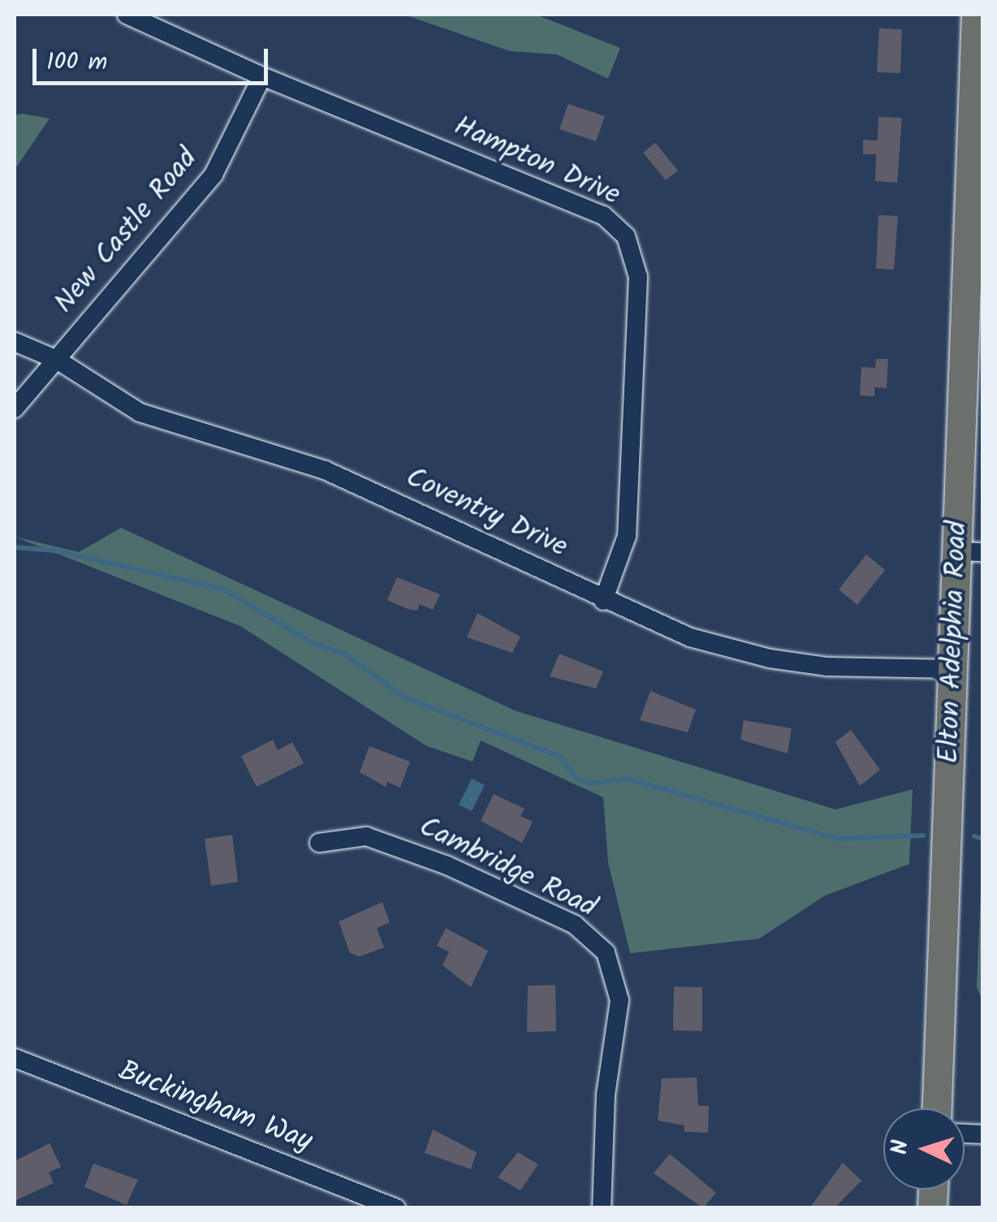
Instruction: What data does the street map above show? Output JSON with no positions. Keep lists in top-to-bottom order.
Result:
{
  "streets": {
    "main road": ["Elton Adelphia Road"],
    "street": [
      "Hampton Drive",
      "New Castle Road",
      "Coventry Drive",
      "Cambridge Road",
      "Buckingham Way"
    ]
  },
  "crossings": [
    ["Hampton Drive", "New Castle Road"],
    ["Hampton Drive", "Coventry Drive"],
    ["New Castle Road", "Coventry Drive"],
    ["Coventry Drive", "Elton Adelphia Road"]
  ],
  "scale_bar": "100 m",
  "north": "left"
}
